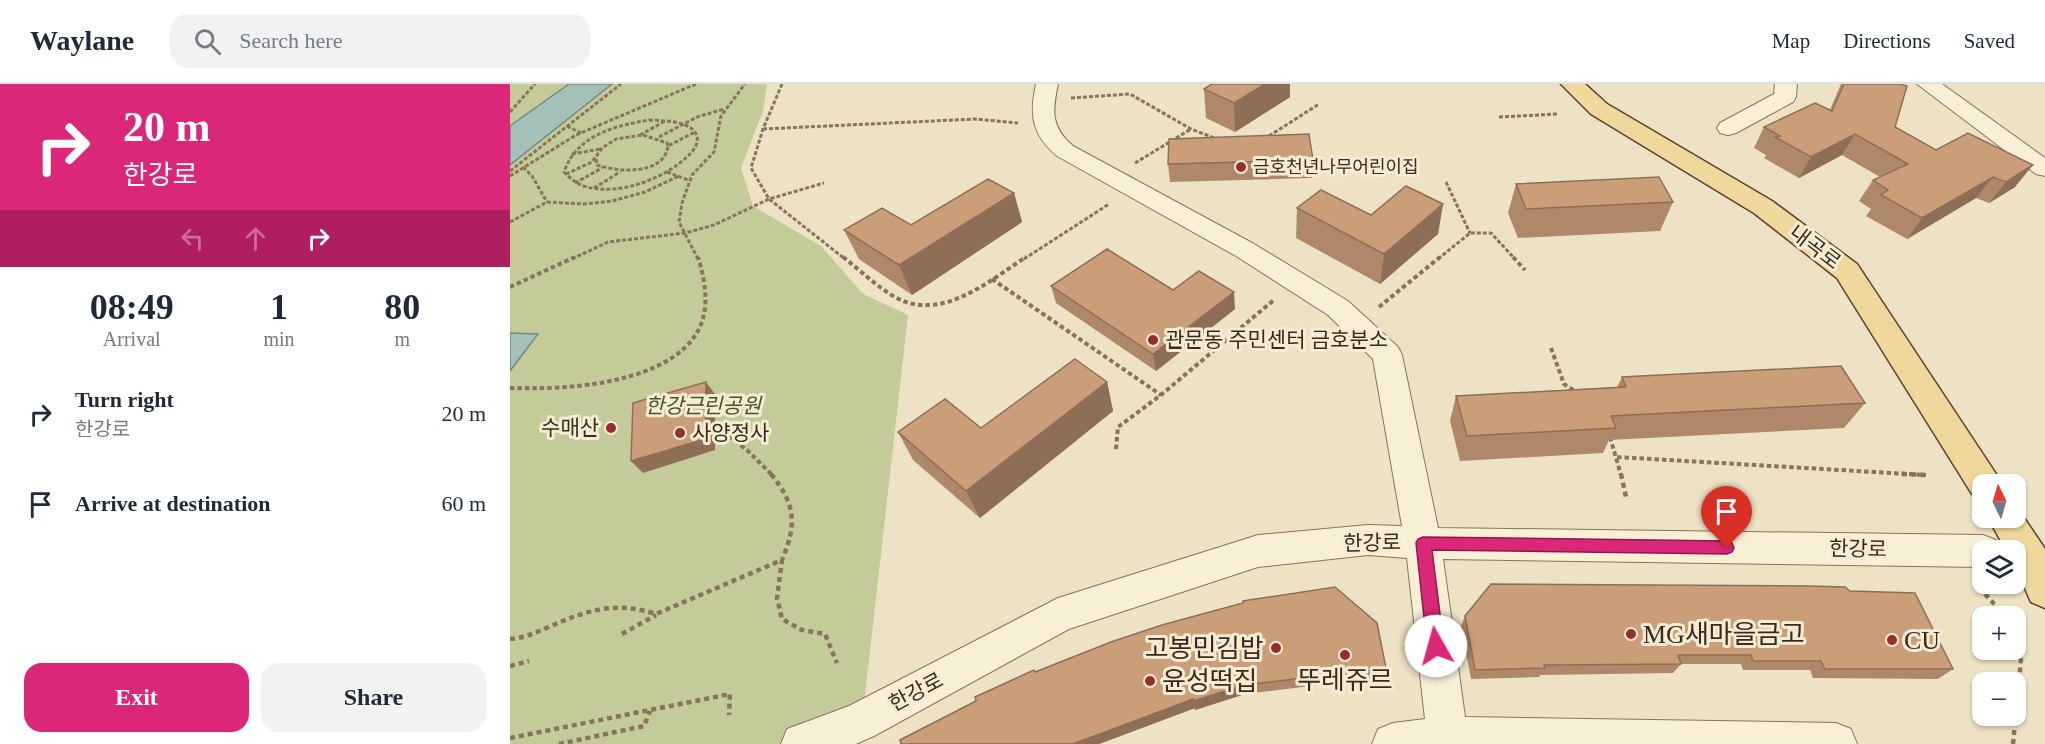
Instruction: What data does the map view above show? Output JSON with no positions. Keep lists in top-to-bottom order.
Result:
{
  "streets": {
    "main road": ["내곡로"],
    "street": ["한강로"]
  },
  "parks": ["한강근린공원"],
  "places": [
    "금호천년나무어린이집",
    "관문동 주민센터 금호분소",
    "수매산",
    "사양정사",
    "MG새마을금고",
    "CU",
    "고봉민김밥",
    "뚜레쥬르",
    "윤성떡집"
  ],
  "north": "top",
  "page": {
    "header": "Waylane",
    "search": "Search here",
    "nav": ["Map", "Directions", "Saved"],
    "turn": ["20 m", "한강로"],
    "eta": [
      "08:49",
      "Arrival",
      "1",
      "min",
      "80",
      "m"
    ],
    "list": [
      {
        "name": "Turn right",
        "note": "한강로",
        "value": "20 m"
      },
      {
        "name": "Arrive at destination",
        "value": "60 m"
      }
    ],
    "map_buttons": ["+", "−"],
    "buttons": ["Exit", "Share"]
  }
}
